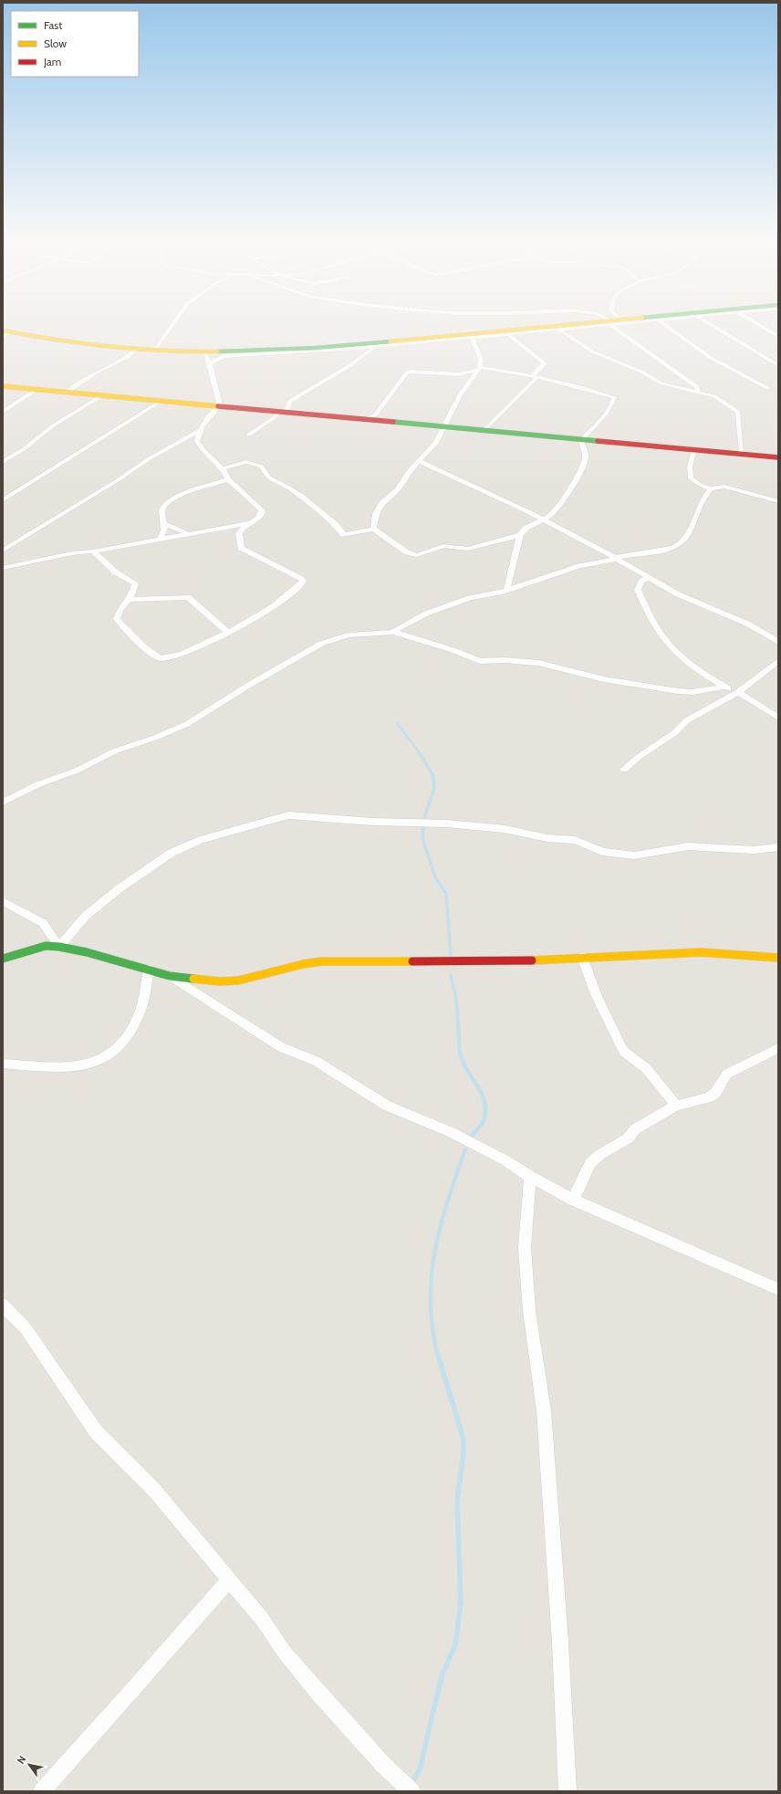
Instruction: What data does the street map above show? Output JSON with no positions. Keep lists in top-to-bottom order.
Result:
{
  "legend": ["Fast", "Slow", "Jam"],
  "north": "top left"
}
